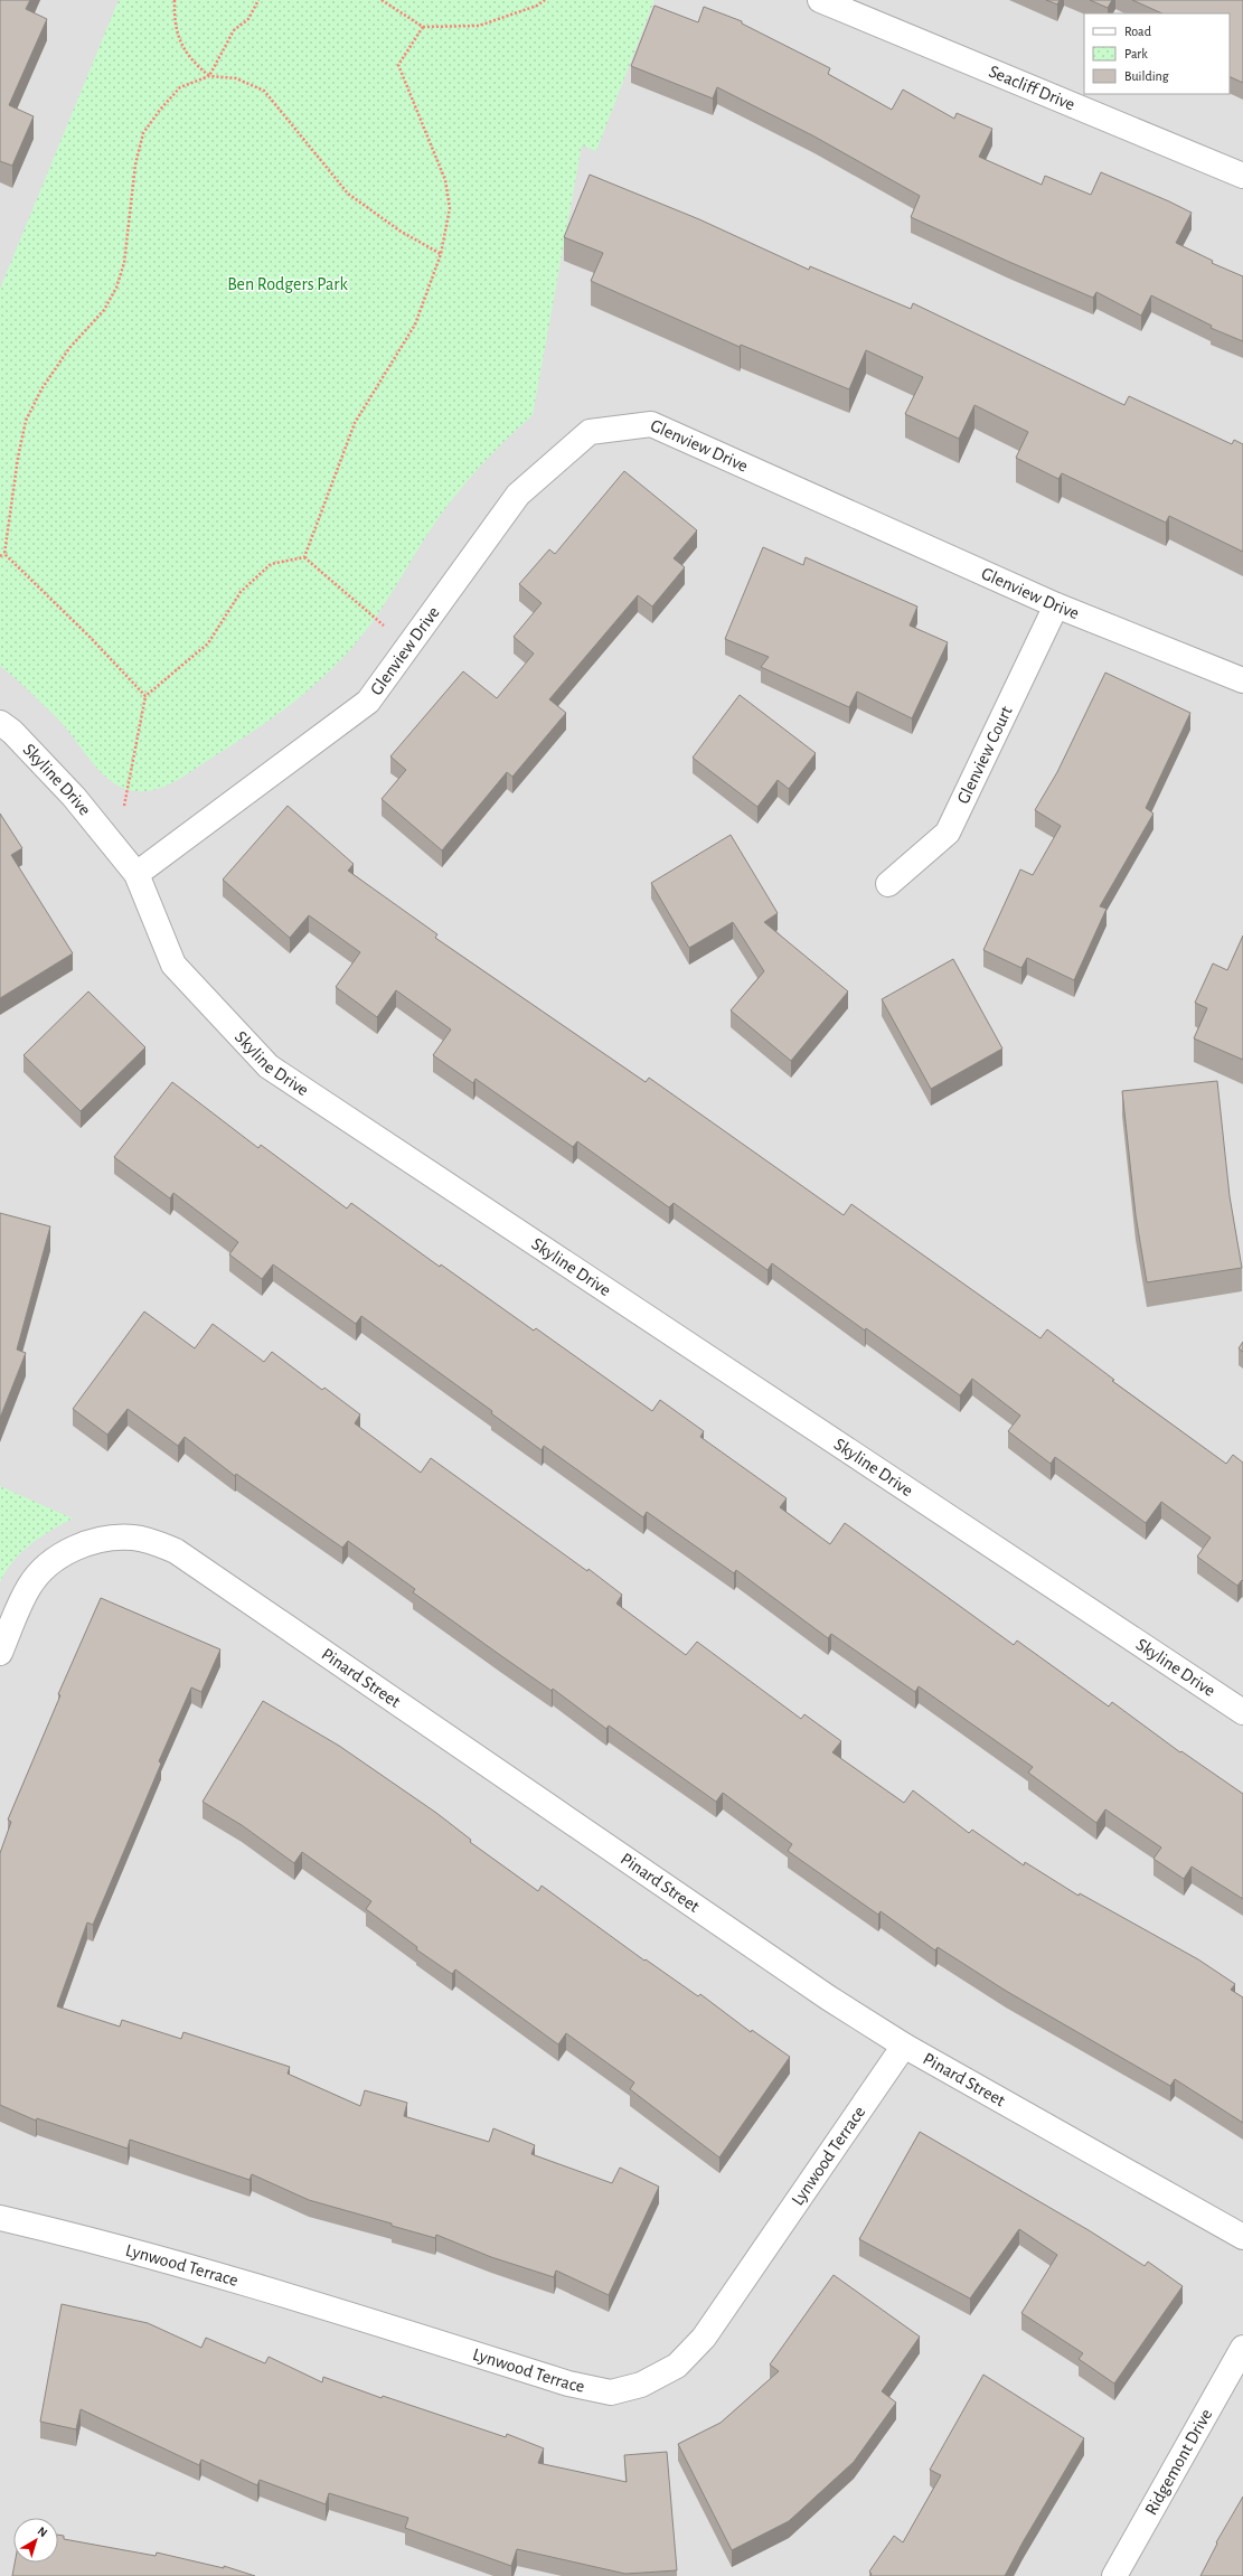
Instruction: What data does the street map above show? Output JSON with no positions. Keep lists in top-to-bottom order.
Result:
{
  "streets": {
    "street": [
      "Seacliff Drive",
      "Glenview Drive",
      "Glenview Court",
      "Skyline Drive",
      "Pinard Street",
      "Lynwood Terrace",
      "Ridgemont Drive"
    ]
  },
  "crossings": [
    ["Glenview Drive", "Glenview Court"],
    ["Glenview Drive", "Skyline Drive"],
    ["Pinard Street", "Lynwood Terrace"]
  ],
  "parks": ["Ben Rodgers Park"],
  "legend": ["Road", "Park", "Building"],
  "north": "top right"
}
